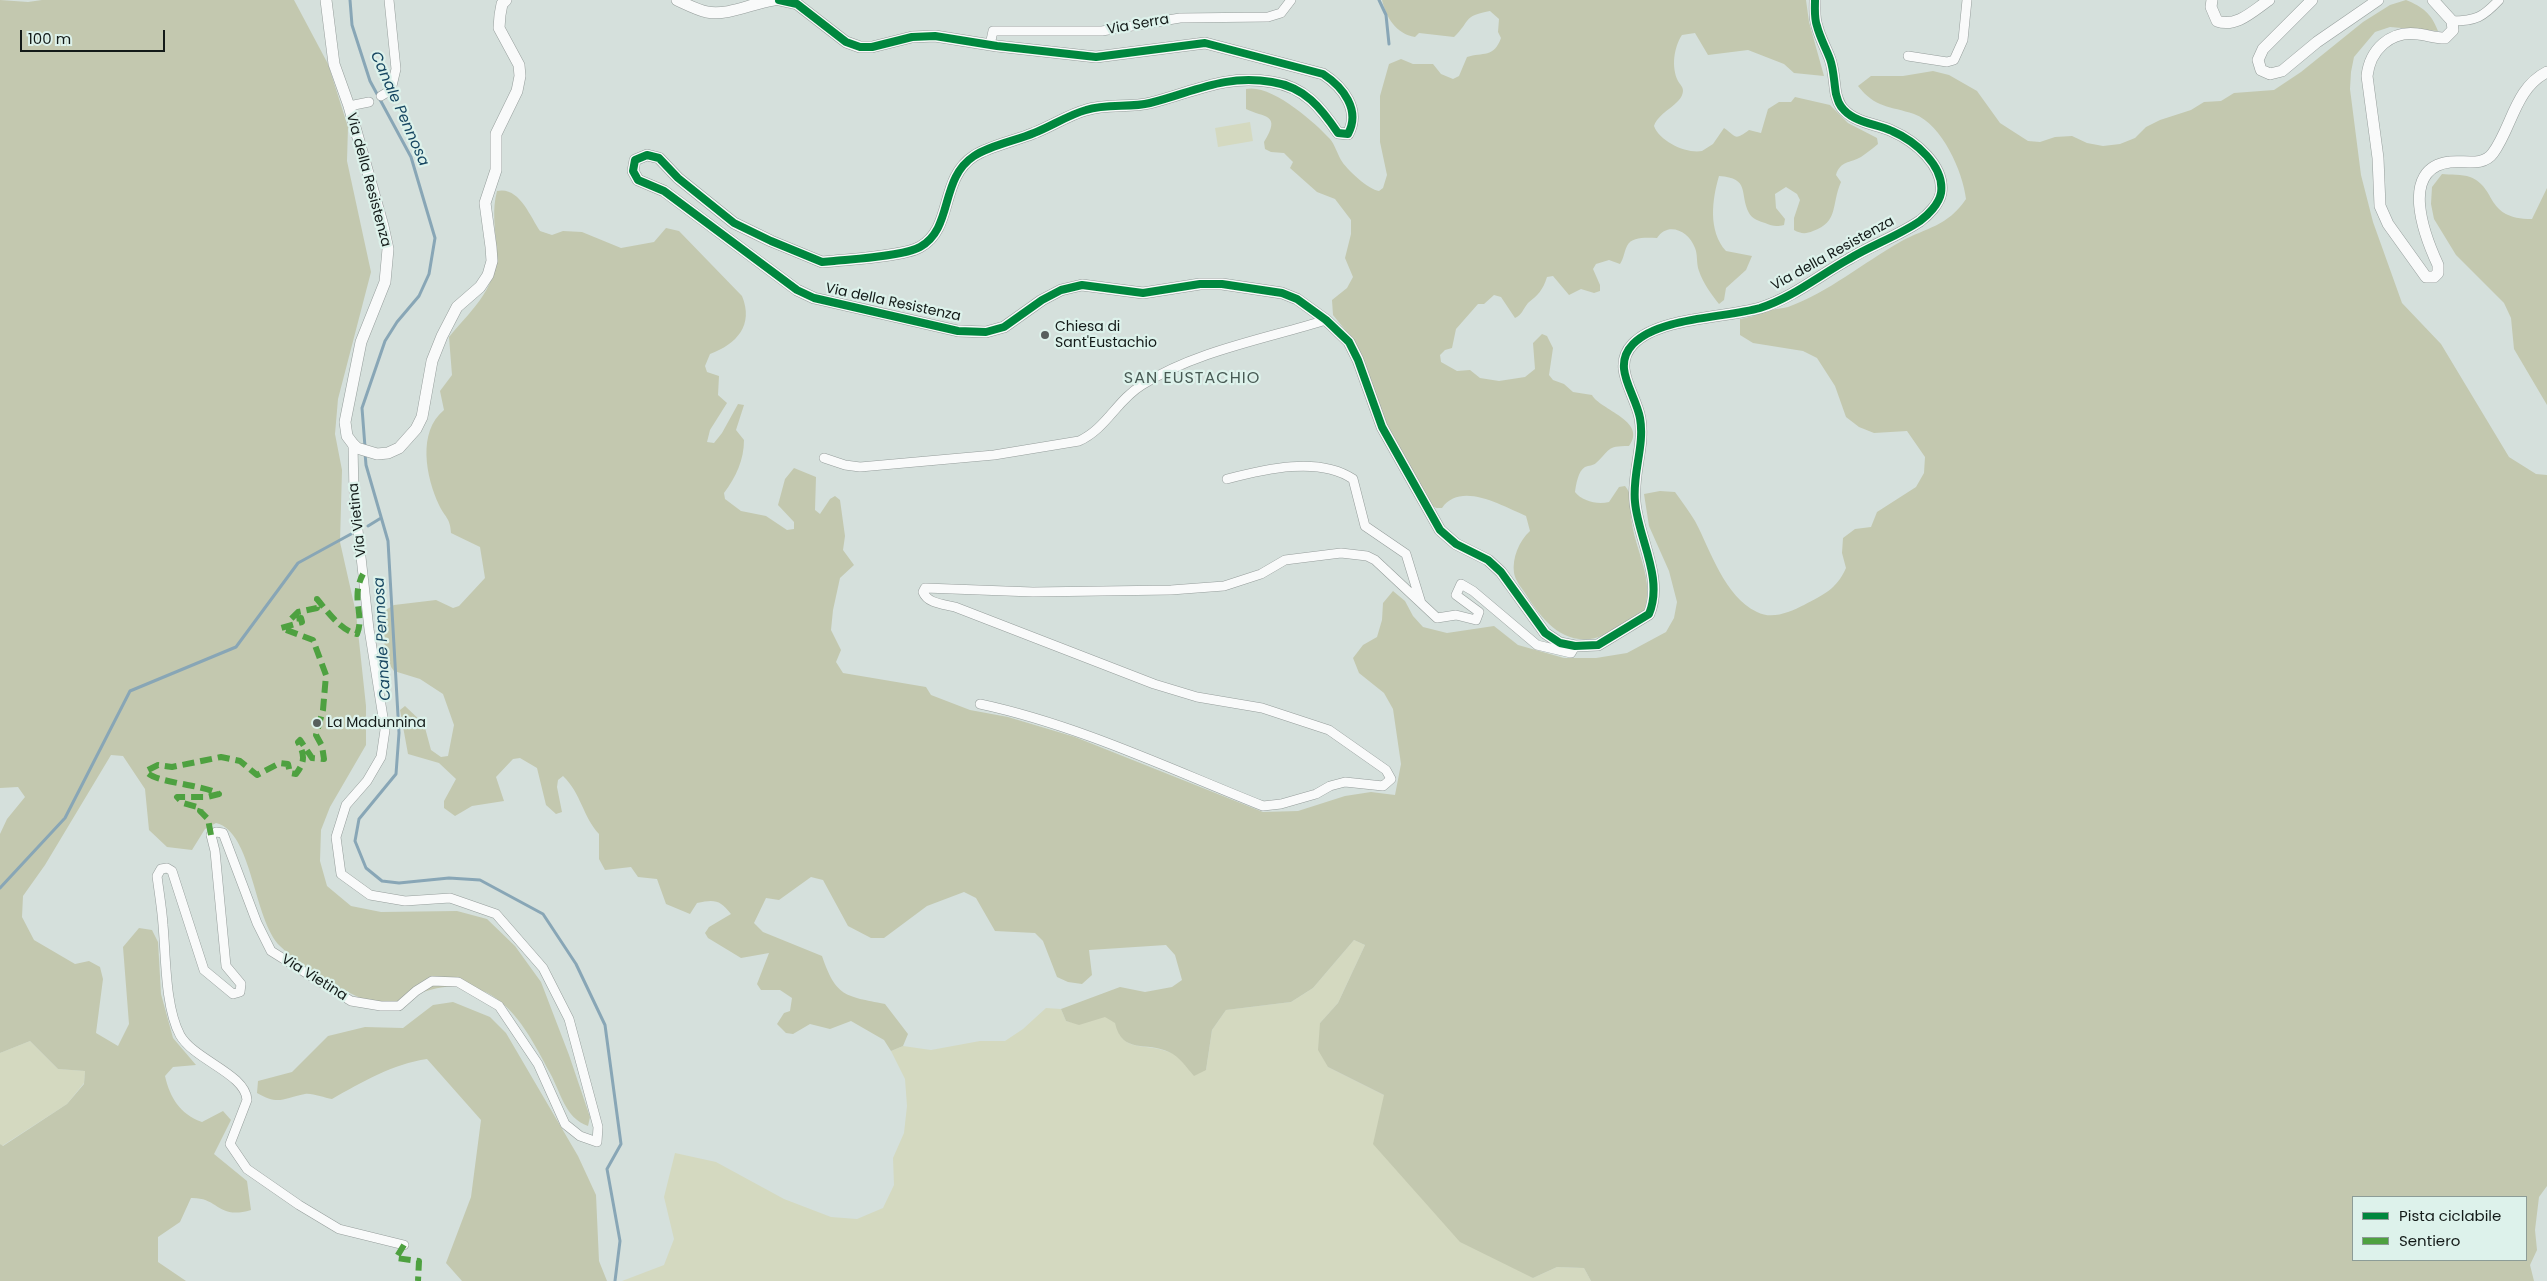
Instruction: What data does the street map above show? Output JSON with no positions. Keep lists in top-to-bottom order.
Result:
{
  "streets": {
    "street": ["Via Serra", "Via della Resistenza", "Via Vietina"]
  },
  "crossings": [
    ["Via Serra", "Via della Resistenza"],
    ["Via della Resistenza", "Via Vietina"]
  ],
  "districts": ["SAN EUSTACHIO"],
  "water": ["Canale Pennosa"],
  "places": ["Chiesa di Sant'Eustachio", "La Madunnina"],
  "legend": ["Pista ciclabile", "Sentiero"],
  "scale_bar": "100 m"
}
